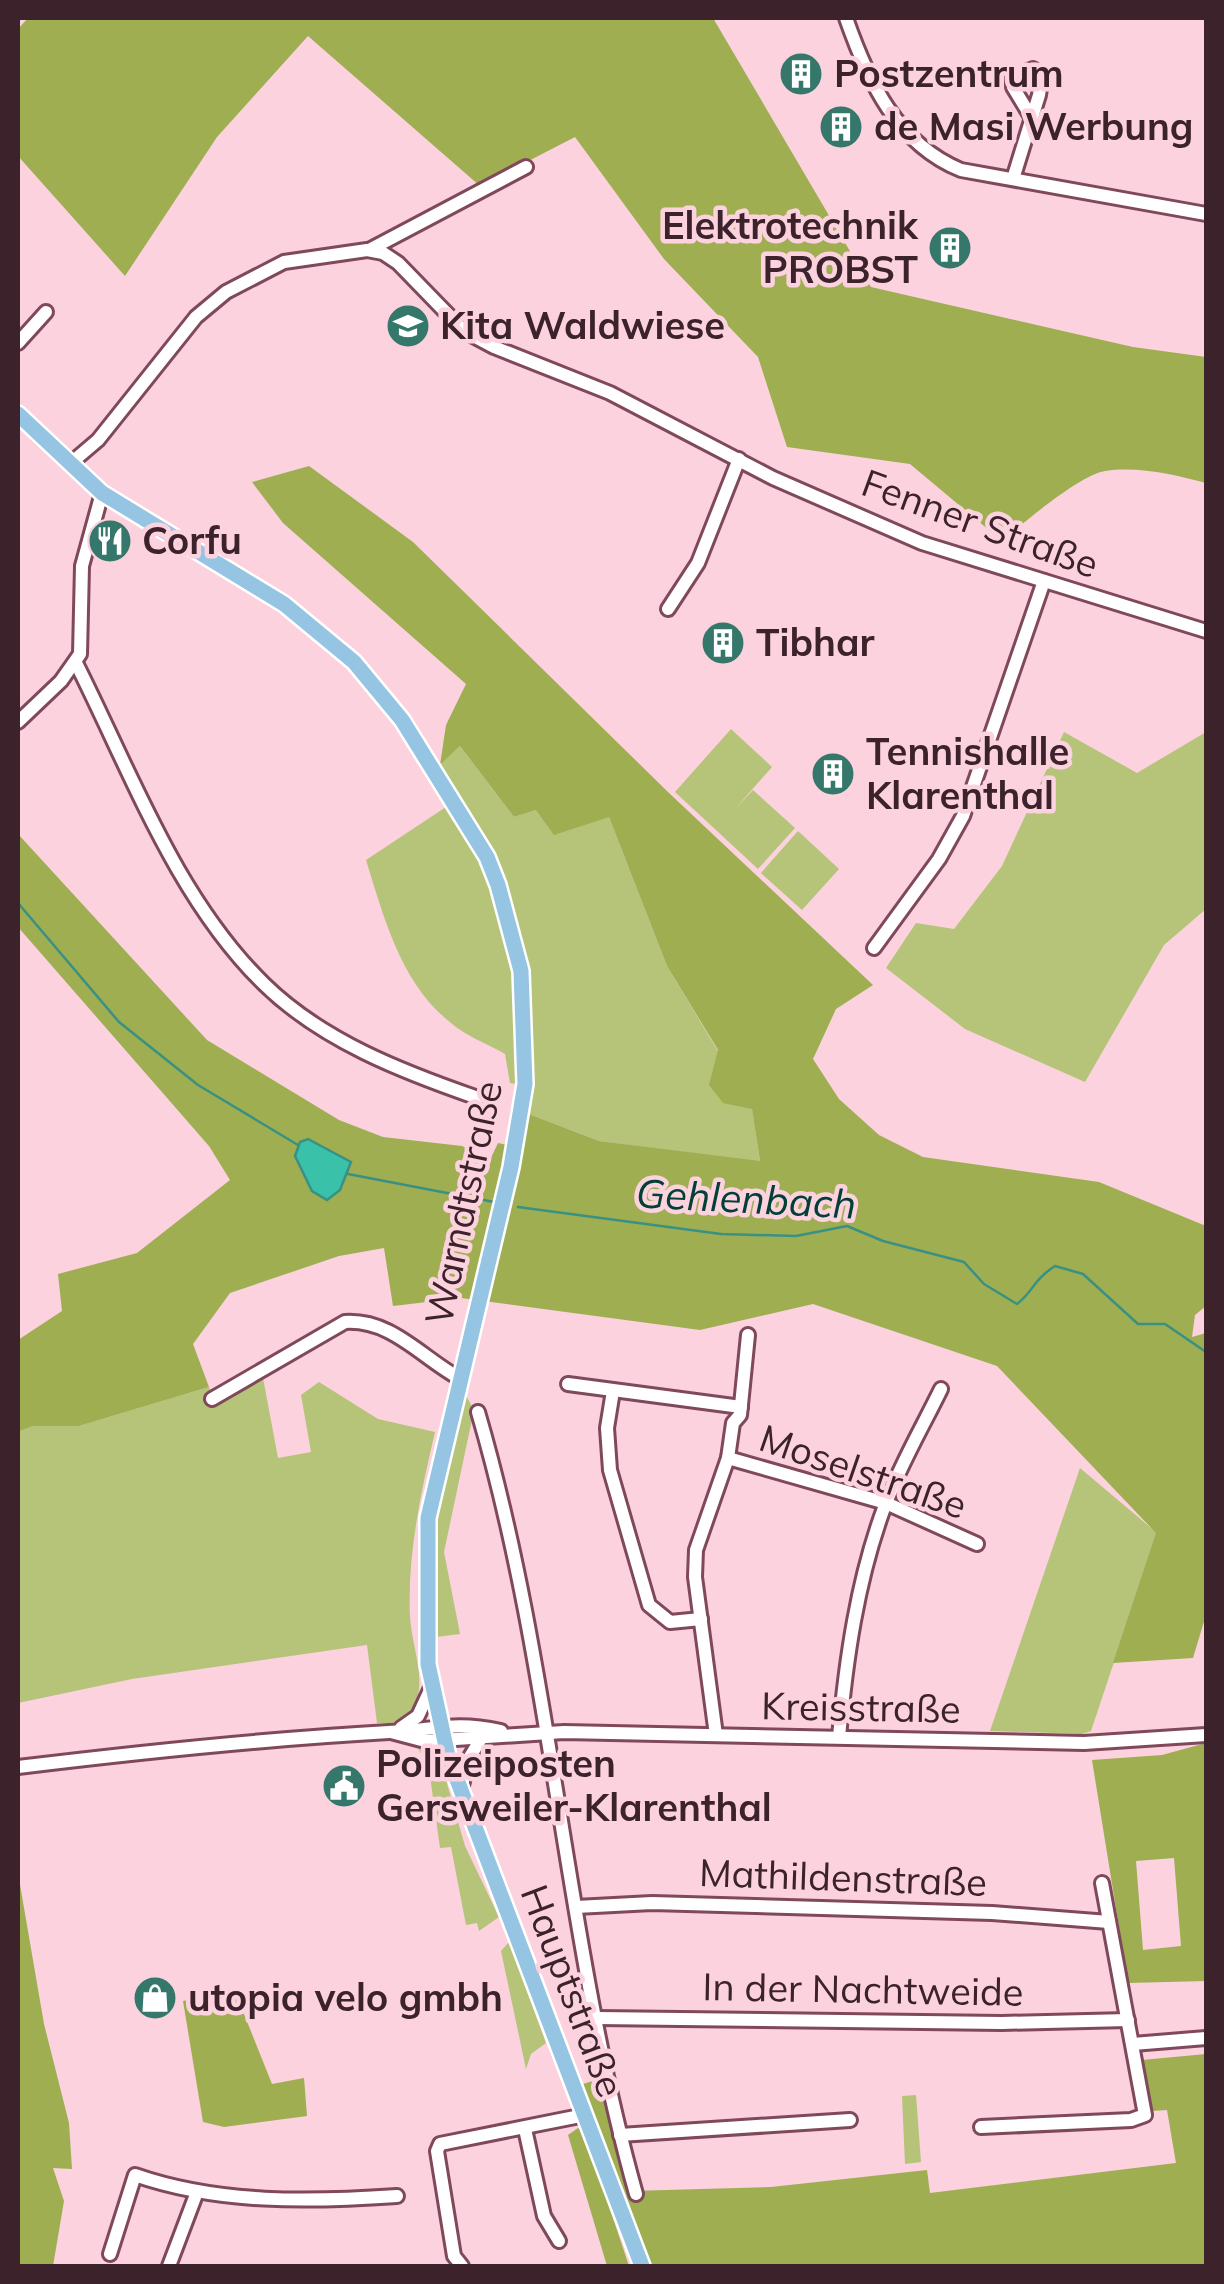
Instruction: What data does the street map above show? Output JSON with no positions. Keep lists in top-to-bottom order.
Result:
{
  "streets": {
    "main road": ["Warndtstraße", "Hauptstraße"],
    "street": [
      "Fenner Straße",
      "Moselstraße",
      "Kreisstraße",
      "Mathildenstraße",
      "In der Nachtweide"
    ]
  },
  "crossings": [
    ["Warndtstraße", "Kreisstraße"],
    ["Warndtstraße", "Hauptstraße"],
    ["Kreisstraße", "Hauptstraße"]
  ],
  "water": ["Gehlenbach"],
  "places": {
    "building": [
      "Postzentrum",
      "de Masi Werbung",
      "Elektrotechnik PROBST",
      "Tibhar",
      "Tennishalle Klarenthal"
    ],
    "school or university": ["Kita Waldwiese"],
    "restaurant": ["Corfu"],
    "public building": ["Polizeiposten Gersweiler-Klarenthal"],
    "shop": ["utopia velo gmbh"]
  }
}
